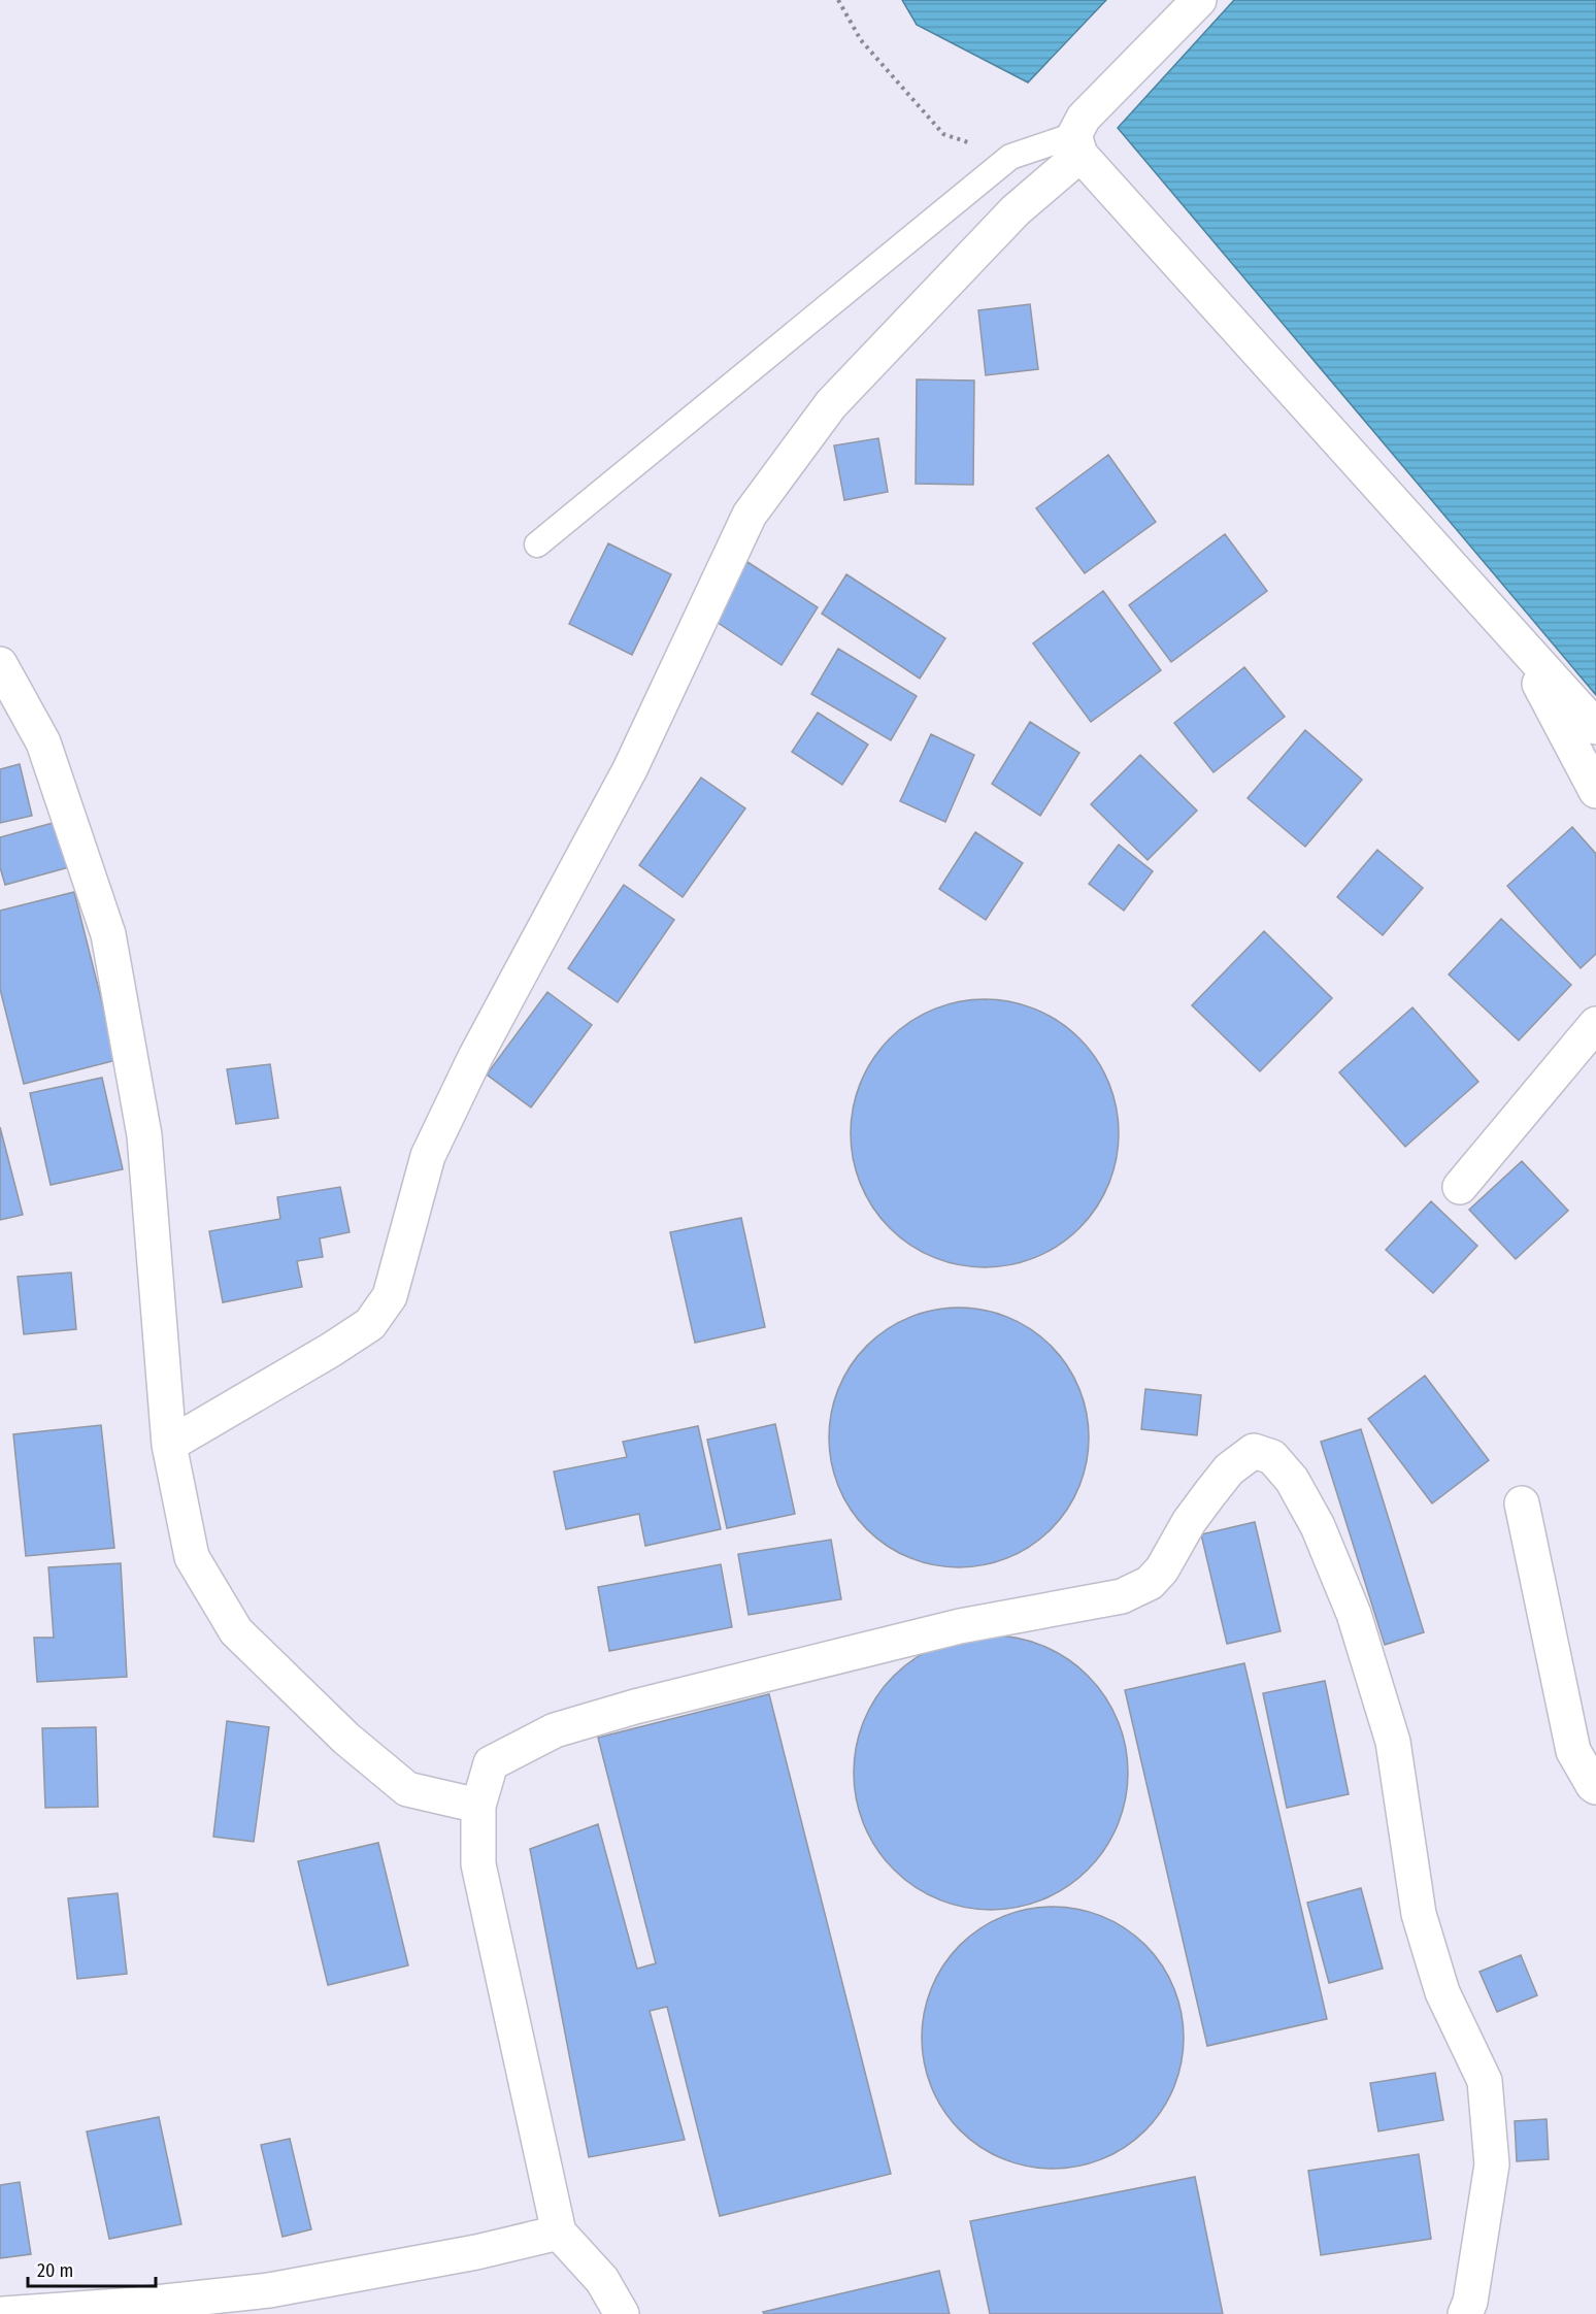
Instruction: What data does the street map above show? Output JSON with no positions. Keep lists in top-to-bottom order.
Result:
{
  "scale_bar": "20 m"
}
